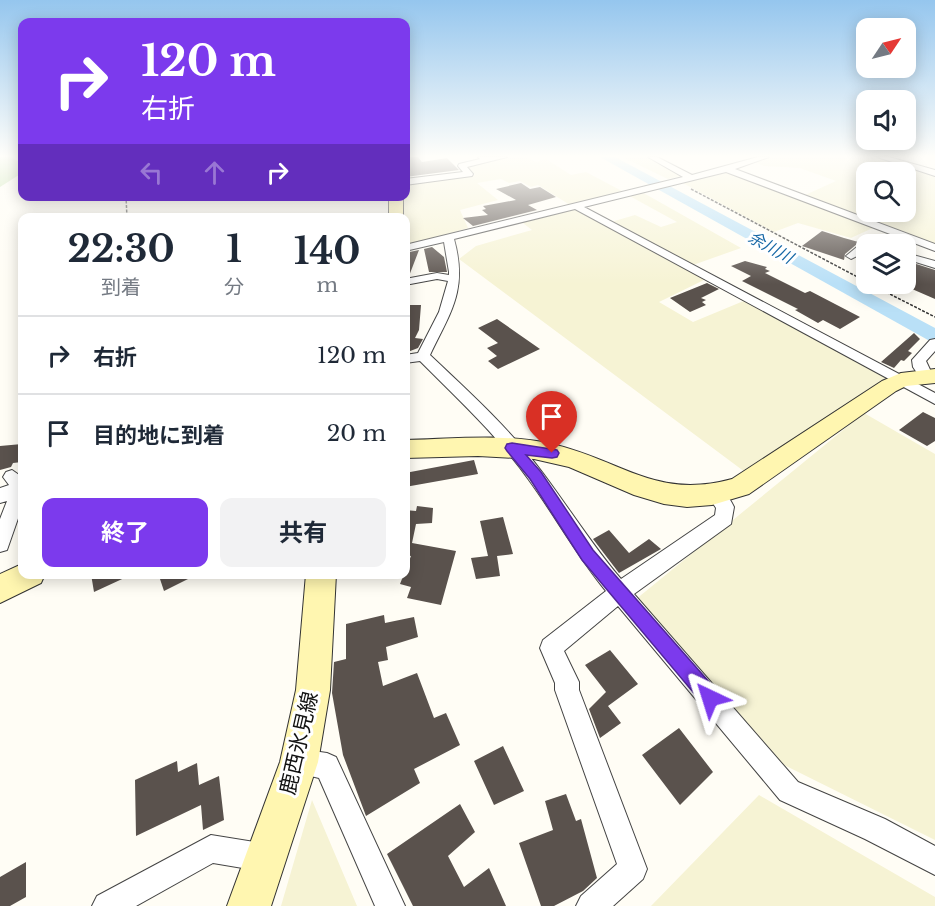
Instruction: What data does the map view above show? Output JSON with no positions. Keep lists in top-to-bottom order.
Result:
{
  "streets": {
    "street": ["鹿西氷見線"]
  },
  "water": ["余川川"],
  "north": "top right",
  "page": {
    "turn": ["120 m", "右折"],
    "eta": [
      "22:30",
      "到着",
      "1",
      "分",
      "140",
      "m"
    ],
    "list": [
      {
        "name": "右折",
        "value": "120 m"
      },
      {
        "name": "目的地に到着",
        "value": "20 m"
      }
    ],
    "buttons": ["終了", "共有"]
  }
}
